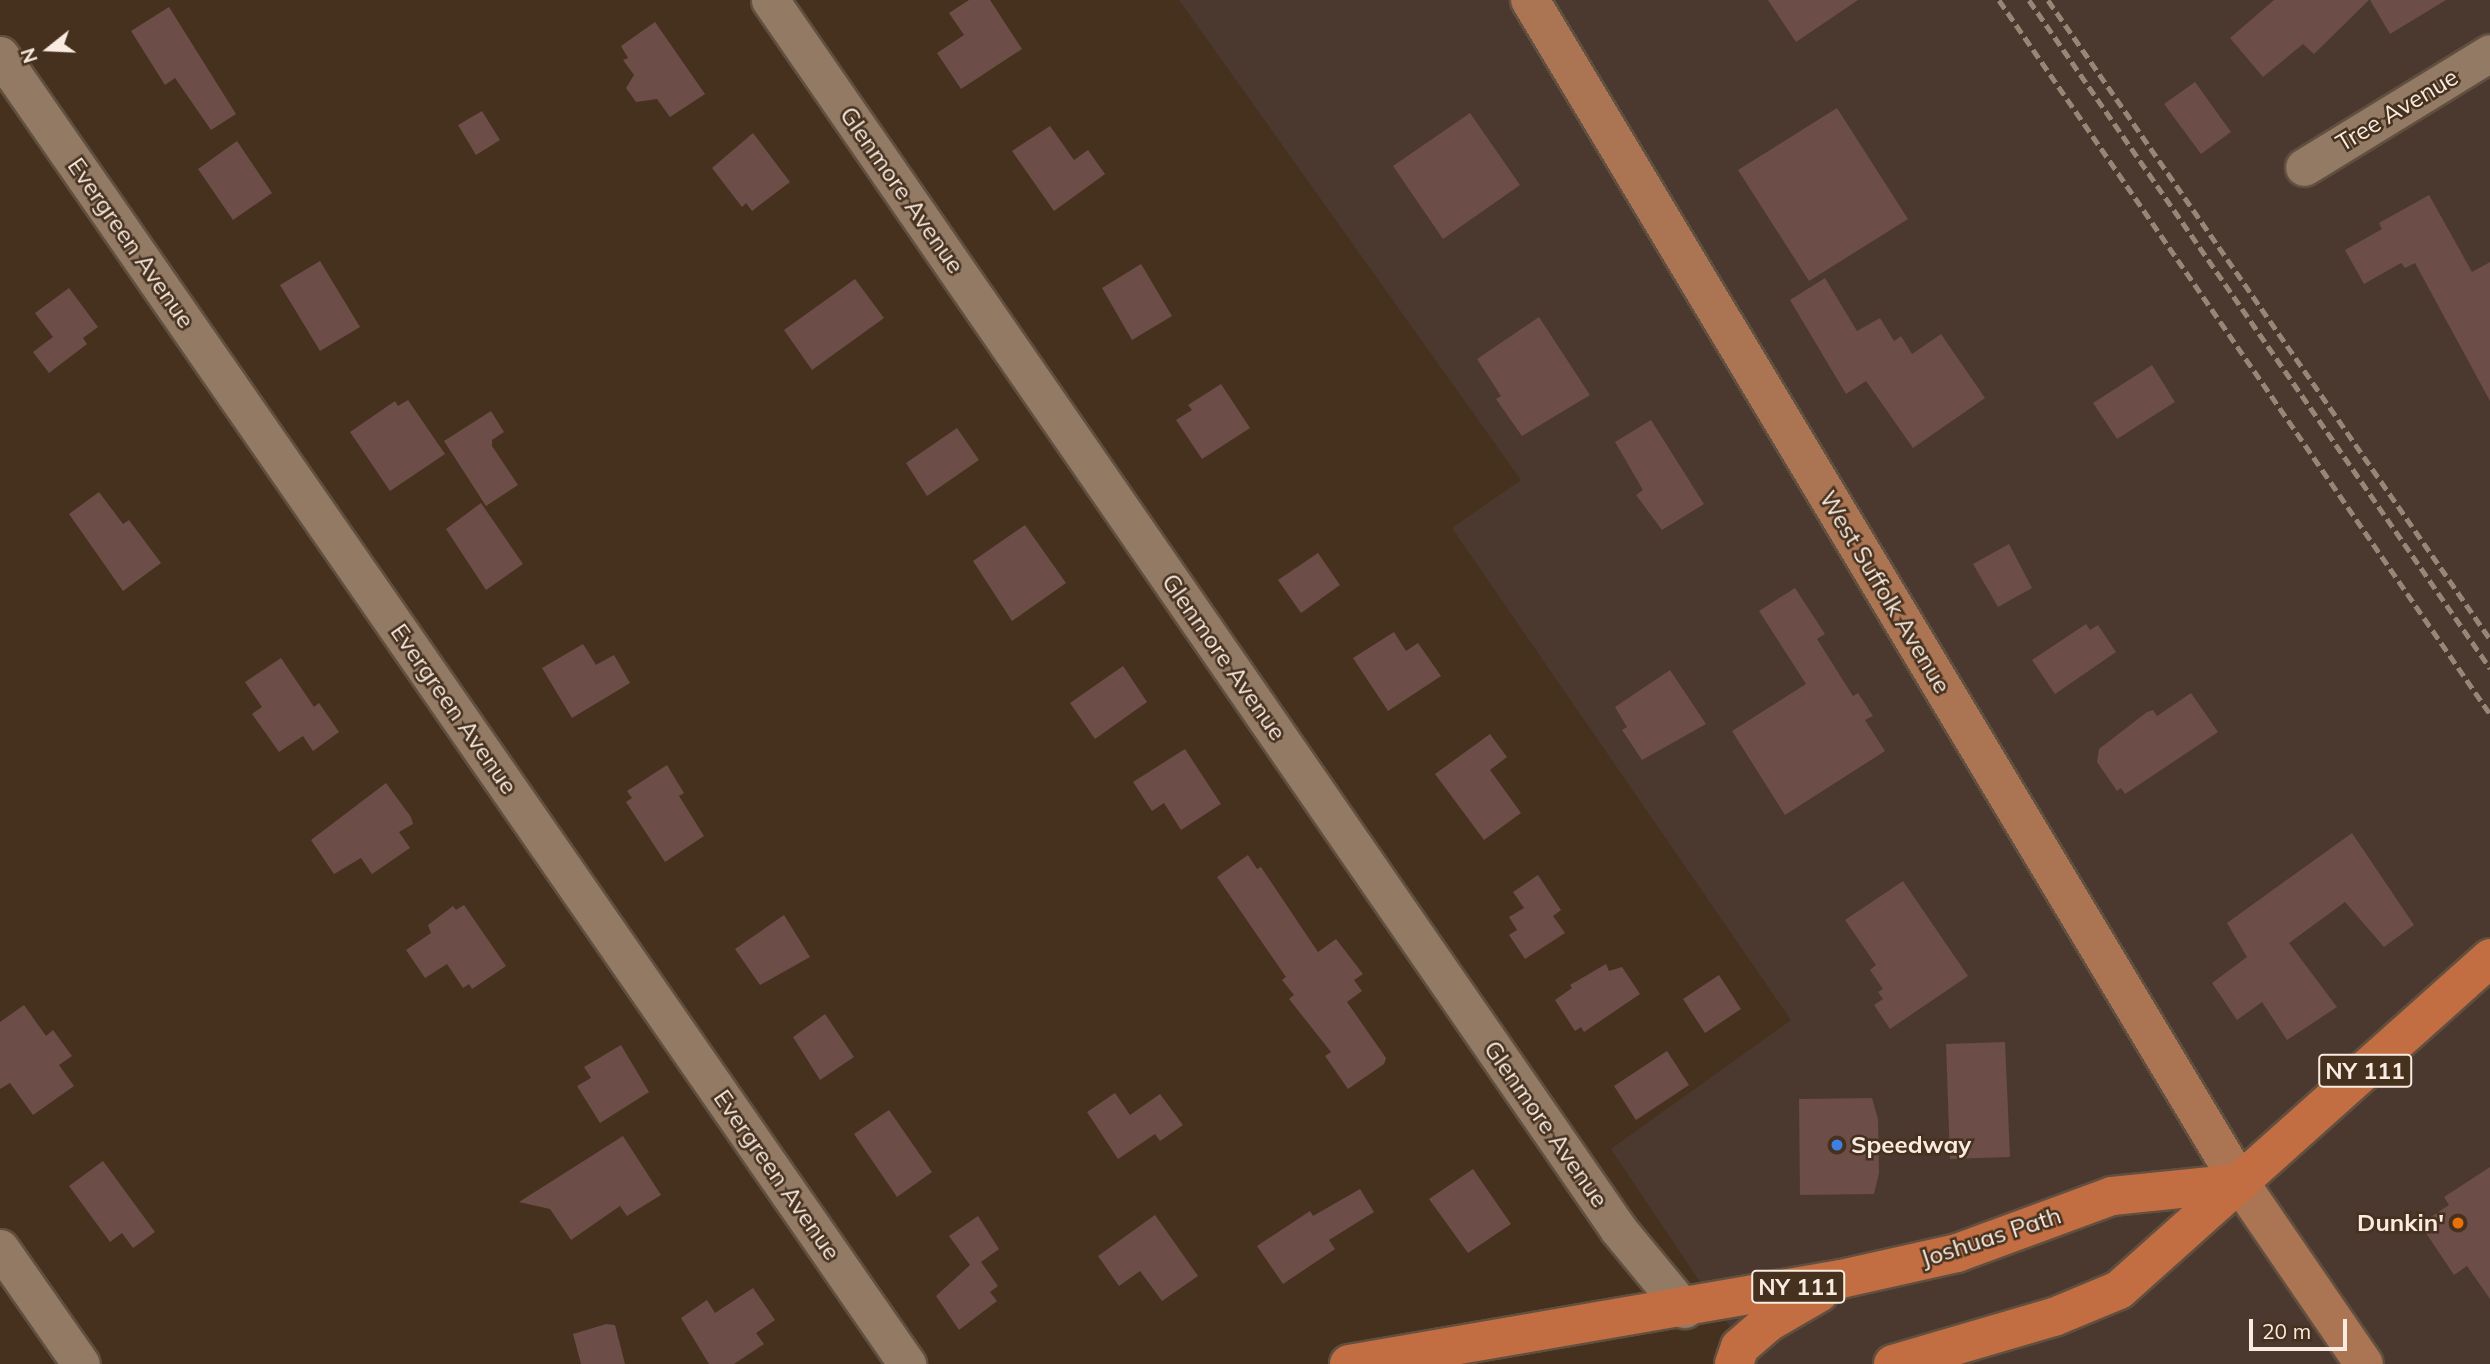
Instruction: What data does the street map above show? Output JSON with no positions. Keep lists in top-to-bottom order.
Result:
{
  "streets": {
    "main road": ["West Suffolk Avenue", "NY 111", "Joshuas Path"],
    "street": ["Tree Avenue", "Glenmore Avenue", "Evergreen Avenue"]
  },
  "crossings": [
    ["Glenmore Avenue", "Joshuas Path"],
    ["West Suffolk Avenue", "NY 111"],
    ["West Suffolk Avenue", "Joshuas Path"],
    ["NY 111", "Joshuas Path"]
  ],
  "places": ["Speedway", "Dunkin'"],
  "scale_bar": "20 m",
  "north": "left"
}
